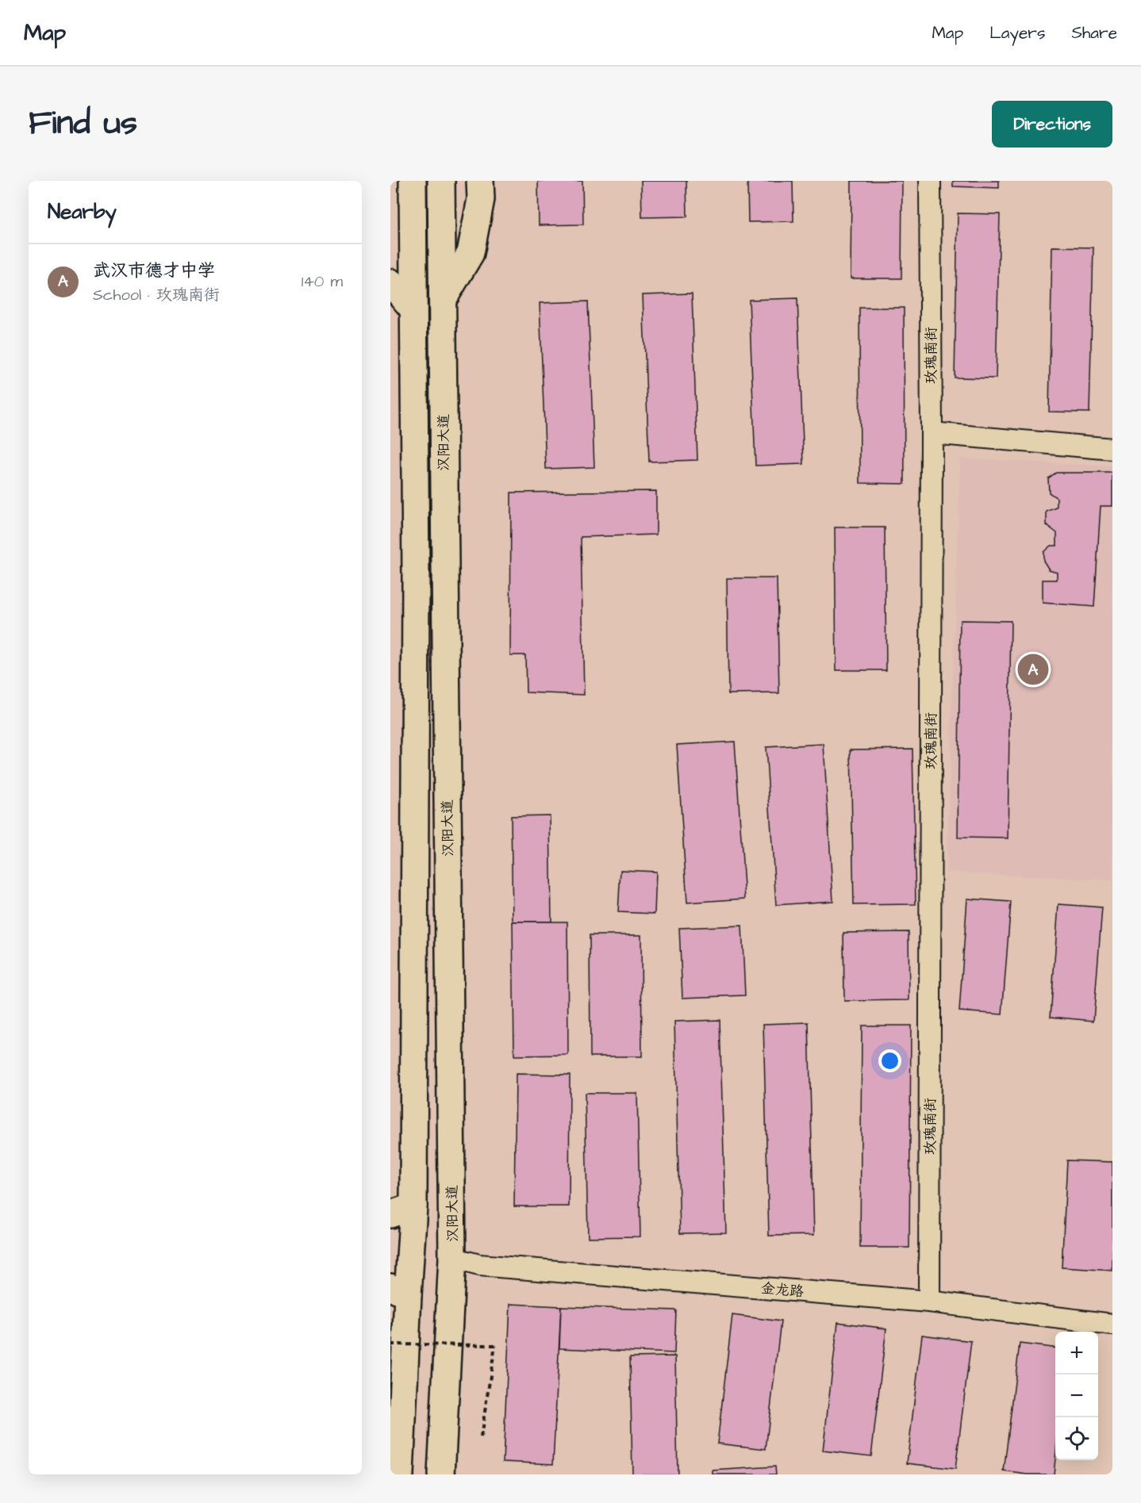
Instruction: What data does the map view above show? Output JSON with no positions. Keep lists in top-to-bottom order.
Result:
{
  "streets": {
    "main road": ["汉阳大道"],
    "street": ["玫瑰南街", "金龙路"]
  },
  "crossings": [
    ["玫瑰南街", "金龙路"],
    ["汉阳大道", "金龙路"]
  ],
  "page": {
    "header": "Map",
    "nav": ["Map", "Layers", "Share"],
    "title": "Find us",
    "buttons": "Directions",
    "heading": "Nearby",
    "list": [
      {
        "mark": "A",
        "name": "武汉市德才中学",
        "note": "School · 玫瑰南街",
        "value": "140 m"
      }
    ],
    "pins": "A",
    "map_buttons": ["+", "−"]
  }
}
